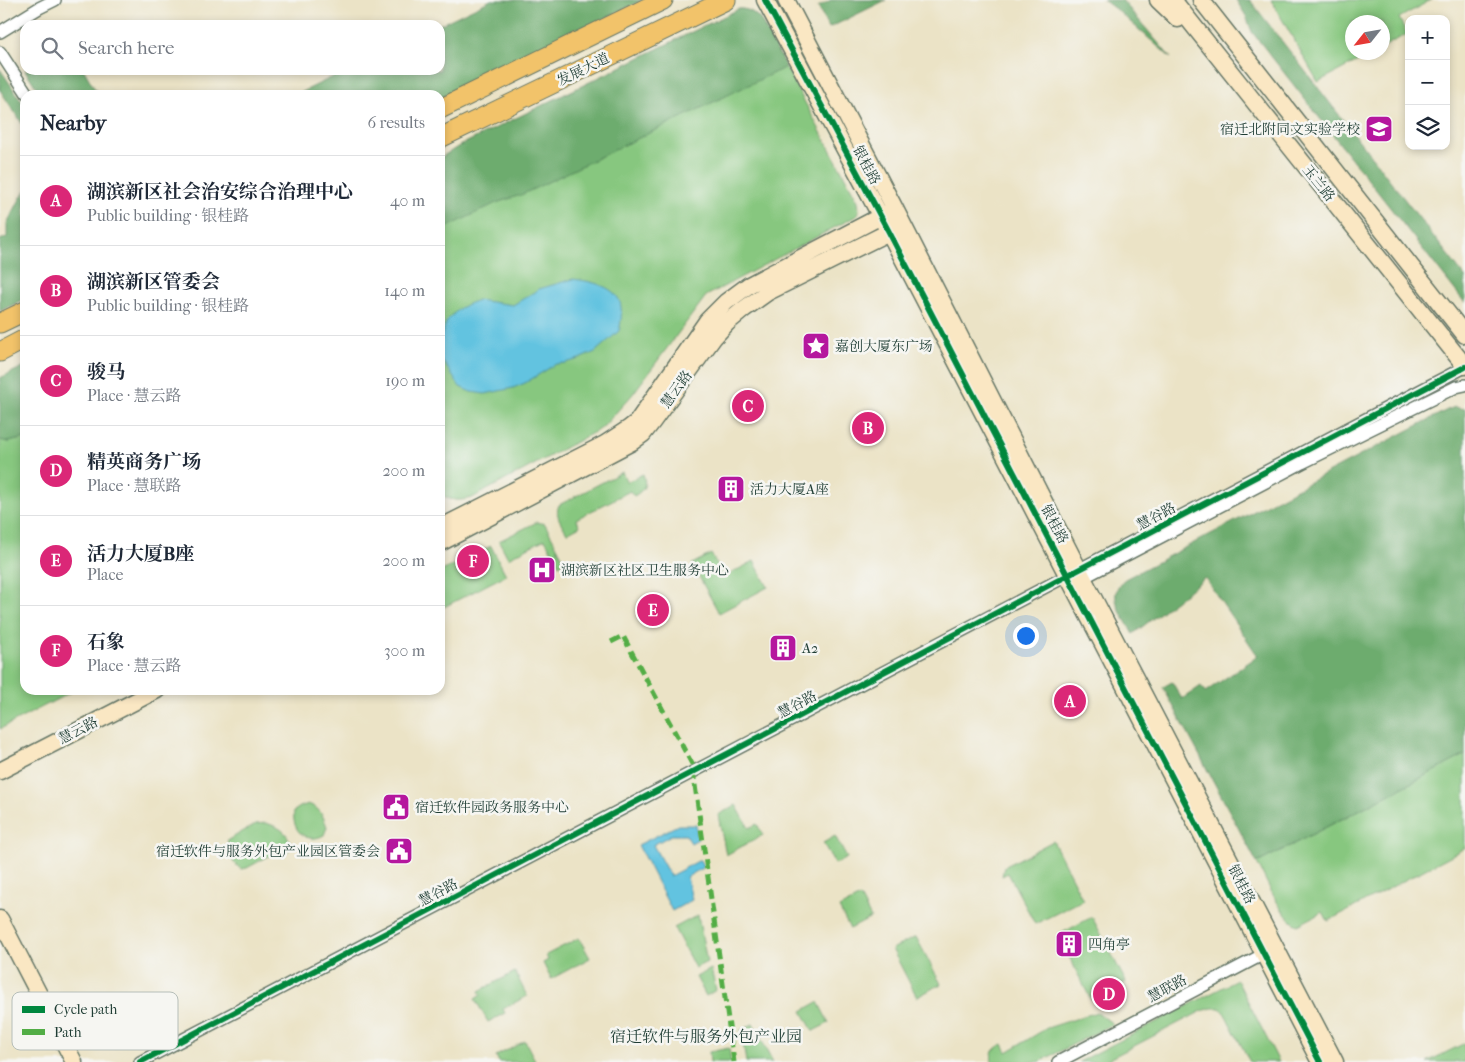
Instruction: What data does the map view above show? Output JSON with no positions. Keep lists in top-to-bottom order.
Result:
{
  "streets": {
    "main road": ["发展大道"],
    "street": [
      "银桂路",
      "玉兰路",
      "慧云路",
      "慧谷路",
      "慧联路"
    ]
  },
  "crossings": [
    ["银桂路", "慧云路"],
    ["银桂路", "慧谷路"],
    ["银桂路", "慧联路"],
    ["玉兰路", "慧谷路"]
  ],
  "districts": ["宿迁软件与服务外包产业园"],
  "places": {
    "school or university": ["宿迁北附同文实验学校"],
    "place": ["嘉创大厦东广场"],
    "building": ["活力大厦A座", "A2", "四角亭"],
    "hospital": ["湖滨新区社区卫生服务中心"],
    "public building": ["宿迁软件园政务服务中心", "宿迁软件与服务外包产业园区管委会"]
  },
  "legend": ["Cycle path", "Path"],
  "north": "bottom left",
  "page": {
    "map_buttons": ["+", "−"],
    "search": "Search here",
    "heading": ["Nearby", "6 results"],
    "list": [
      {
        "mark": "A",
        "name": "湖滨新区社会治安综合治理中心",
        "note": "Public building · 银桂路",
        "value": "40 m"
      },
      {
        "mark": "B",
        "name": "湖滨新区管委会",
        "note": "Public building · 银桂路",
        "value": "140 m"
      },
      {
        "mark": "C",
        "name": "骏马",
        "note": "Place · 慧云路",
        "value": "190 m"
      },
      {
        "mark": "D",
        "name": "精英商务广场",
        "note": "Place · 慧联路",
        "value": "200 m"
      },
      {
        "mark": "E",
        "name": "活力大厦B座",
        "note": "Place",
        "value": "200 m"
      },
      {
        "mark": "F",
        "name": "石象",
        "note": "Place · 慧云路",
        "value": "300 m"
      }
    ],
    "pins": [
      "C",
      "B",
      "F",
      "E",
      "A",
      "D"
    ]
  }
}
